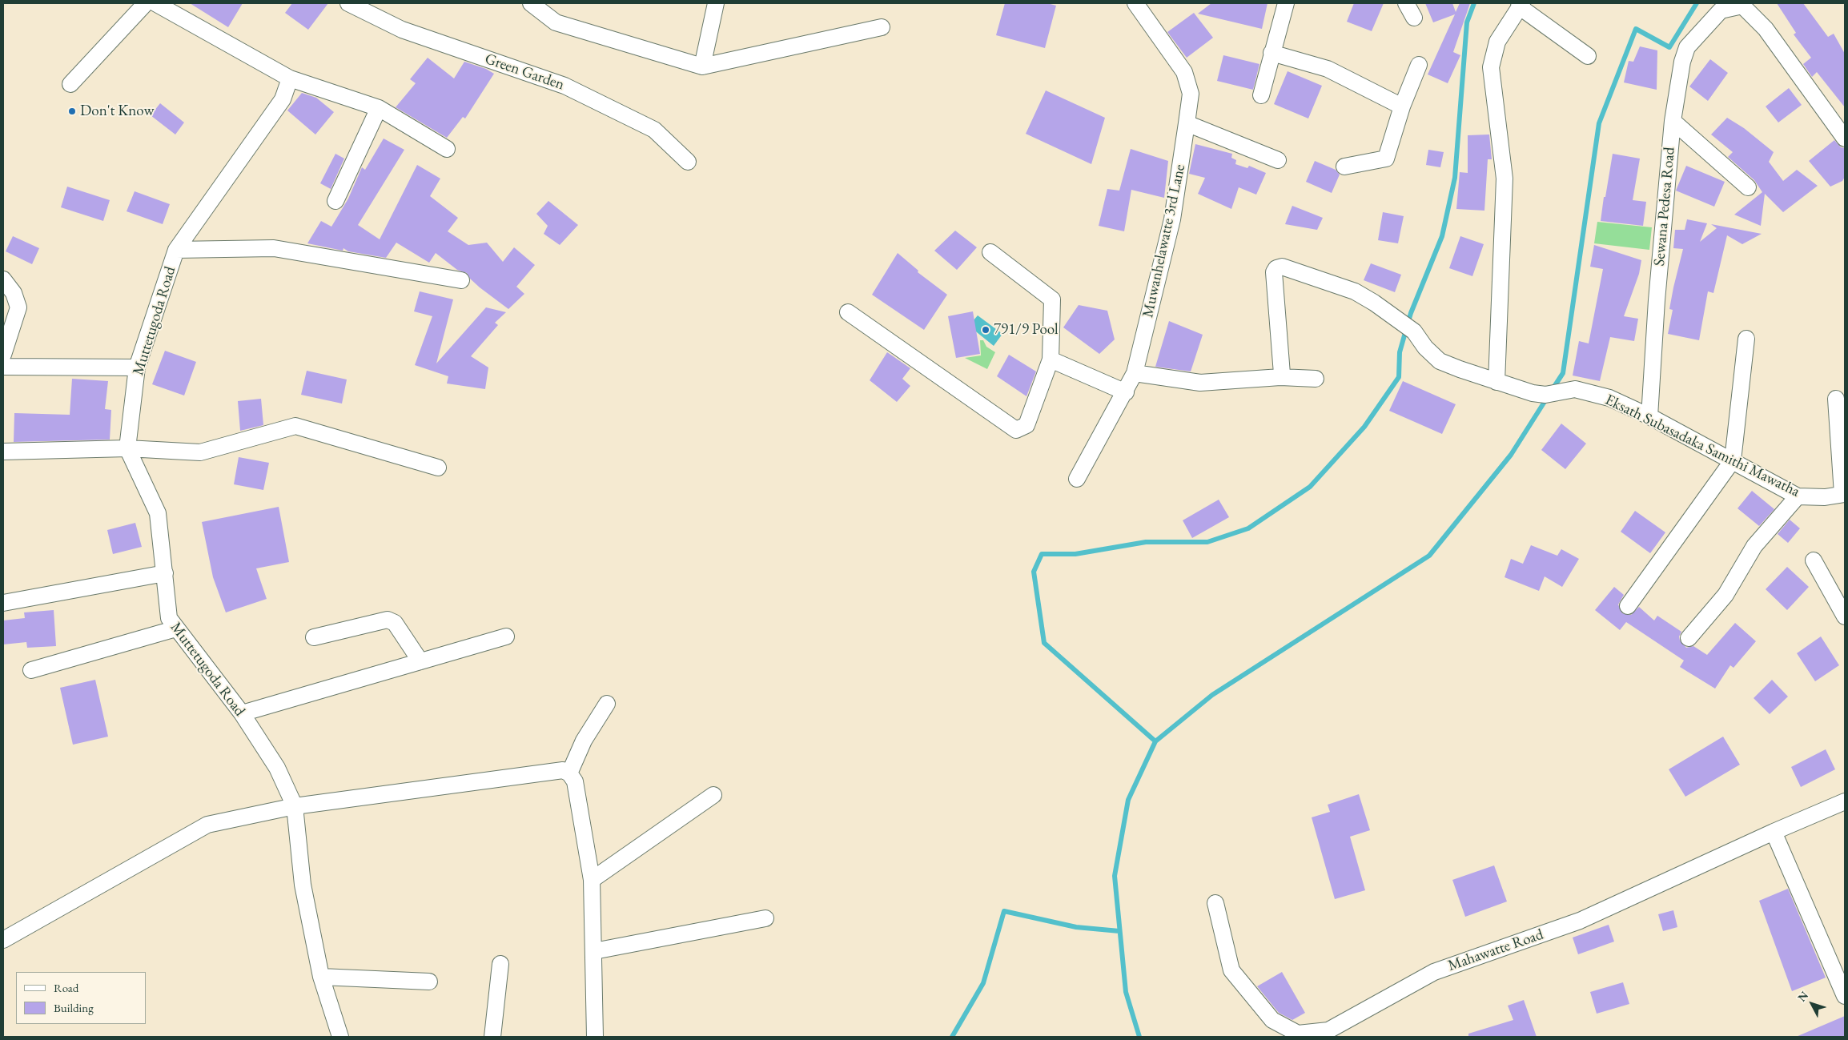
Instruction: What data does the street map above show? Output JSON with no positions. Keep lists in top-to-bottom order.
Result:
{
  "streets": {
    "street": [
      "Green Garden",
      "Sewana Pedesa Road",
      "Muwanhelawatte 3rd Lane",
      "Muttetugoda Road",
      "Eksath Subasadaka Samithi Mawatha",
      "Mahawatte Road"
    ]
  },
  "crossings": [
    ["Sewana Pedesa Road", "Eksath Subasadaka Samithi Mawatha"]
  ],
  "places": ["Don't Know", "791/9 Pool"],
  "legend": ["Road", "Building"],
  "north": "top left"
}
